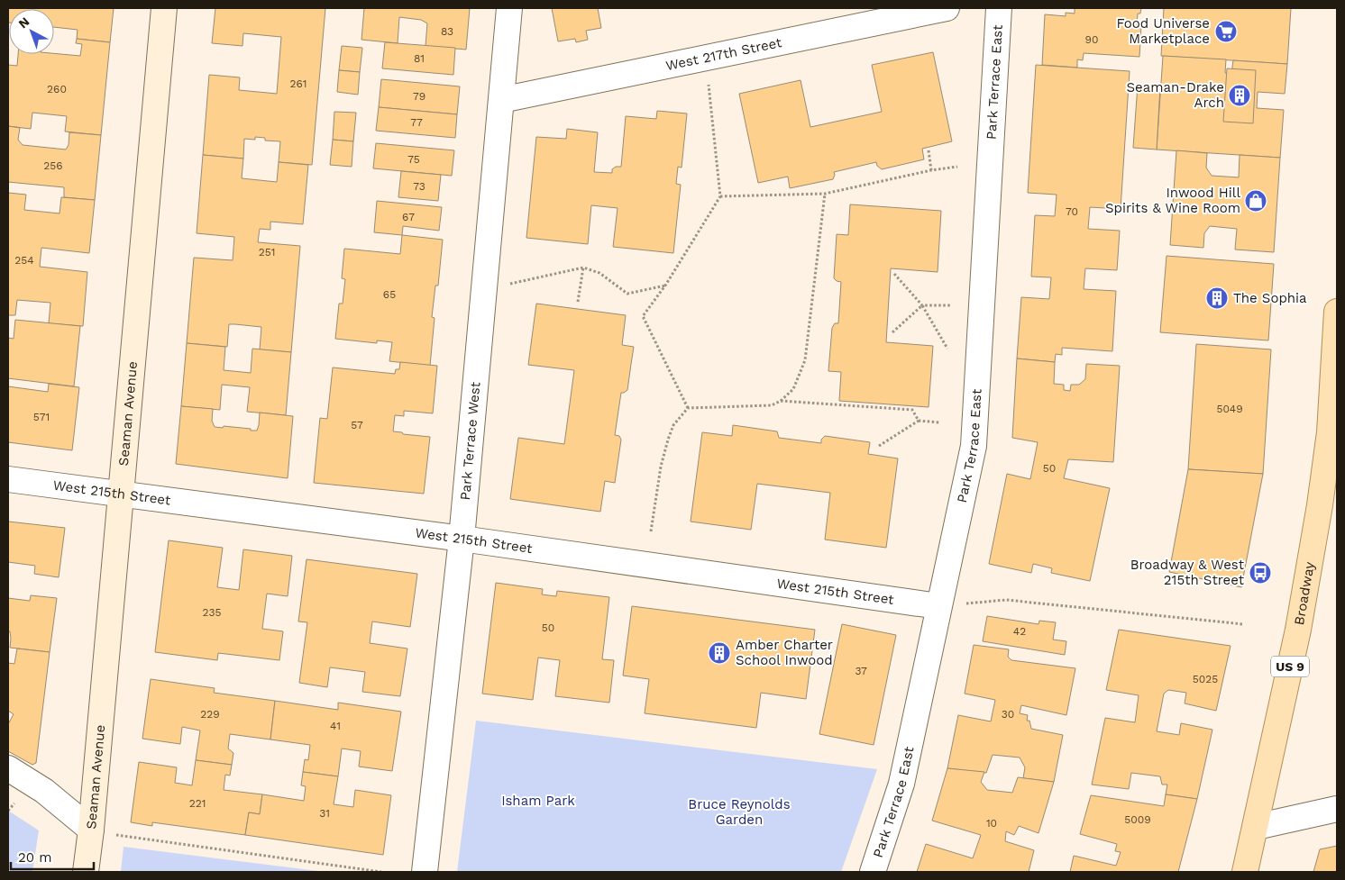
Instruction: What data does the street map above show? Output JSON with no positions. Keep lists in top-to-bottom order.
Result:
{
  "streets": {
    "main road": ["Broadway", "US 9"],
    "street": [
      "West 217th Street",
      "Park Terrace East",
      "Seaman Avenue",
      "Park Terrace West",
      "West 215th Street"
    ]
  },
  "crossings": [
    ["West 217th Street", "Park Terrace West"],
    ["Park Terrace East", "West 215th Street"],
    ["Seaman Avenue", "West 215th Street"],
    ["Park Terrace West", "West 215th Street"]
  ],
  "parks": ["Isham Park", "Bruce Reynolds Garden"],
  "places": {
    "supermarket": ["Food Universe Marketplace"],
    "building": ["Seaman-Drake Arch", "The Sophia", "Amber Charter School Inwood"],
    "shop": ["Inwood Hill Spirits & Wine Room"],
    "bus stop": ["Broadway & West 215th Street"]
  },
  "house_numbers": [
    "83",
    "90",
    "81",
    "261",
    "260",
    "79",
    "77",
    "75",
    "256",
    "73",
    "70",
    "67",
    "251",
    "254",
    "65",
    "5049",
    "571",
    "57",
    "50",
    "235",
    "50",
    "42",
    "37",
    "5025",
    "229",
    "30",
    "41",
    "221",
    "31",
    "5009",
    "10"
  ],
  "scale_bar": "20 m",
  "north": "top left"
}
